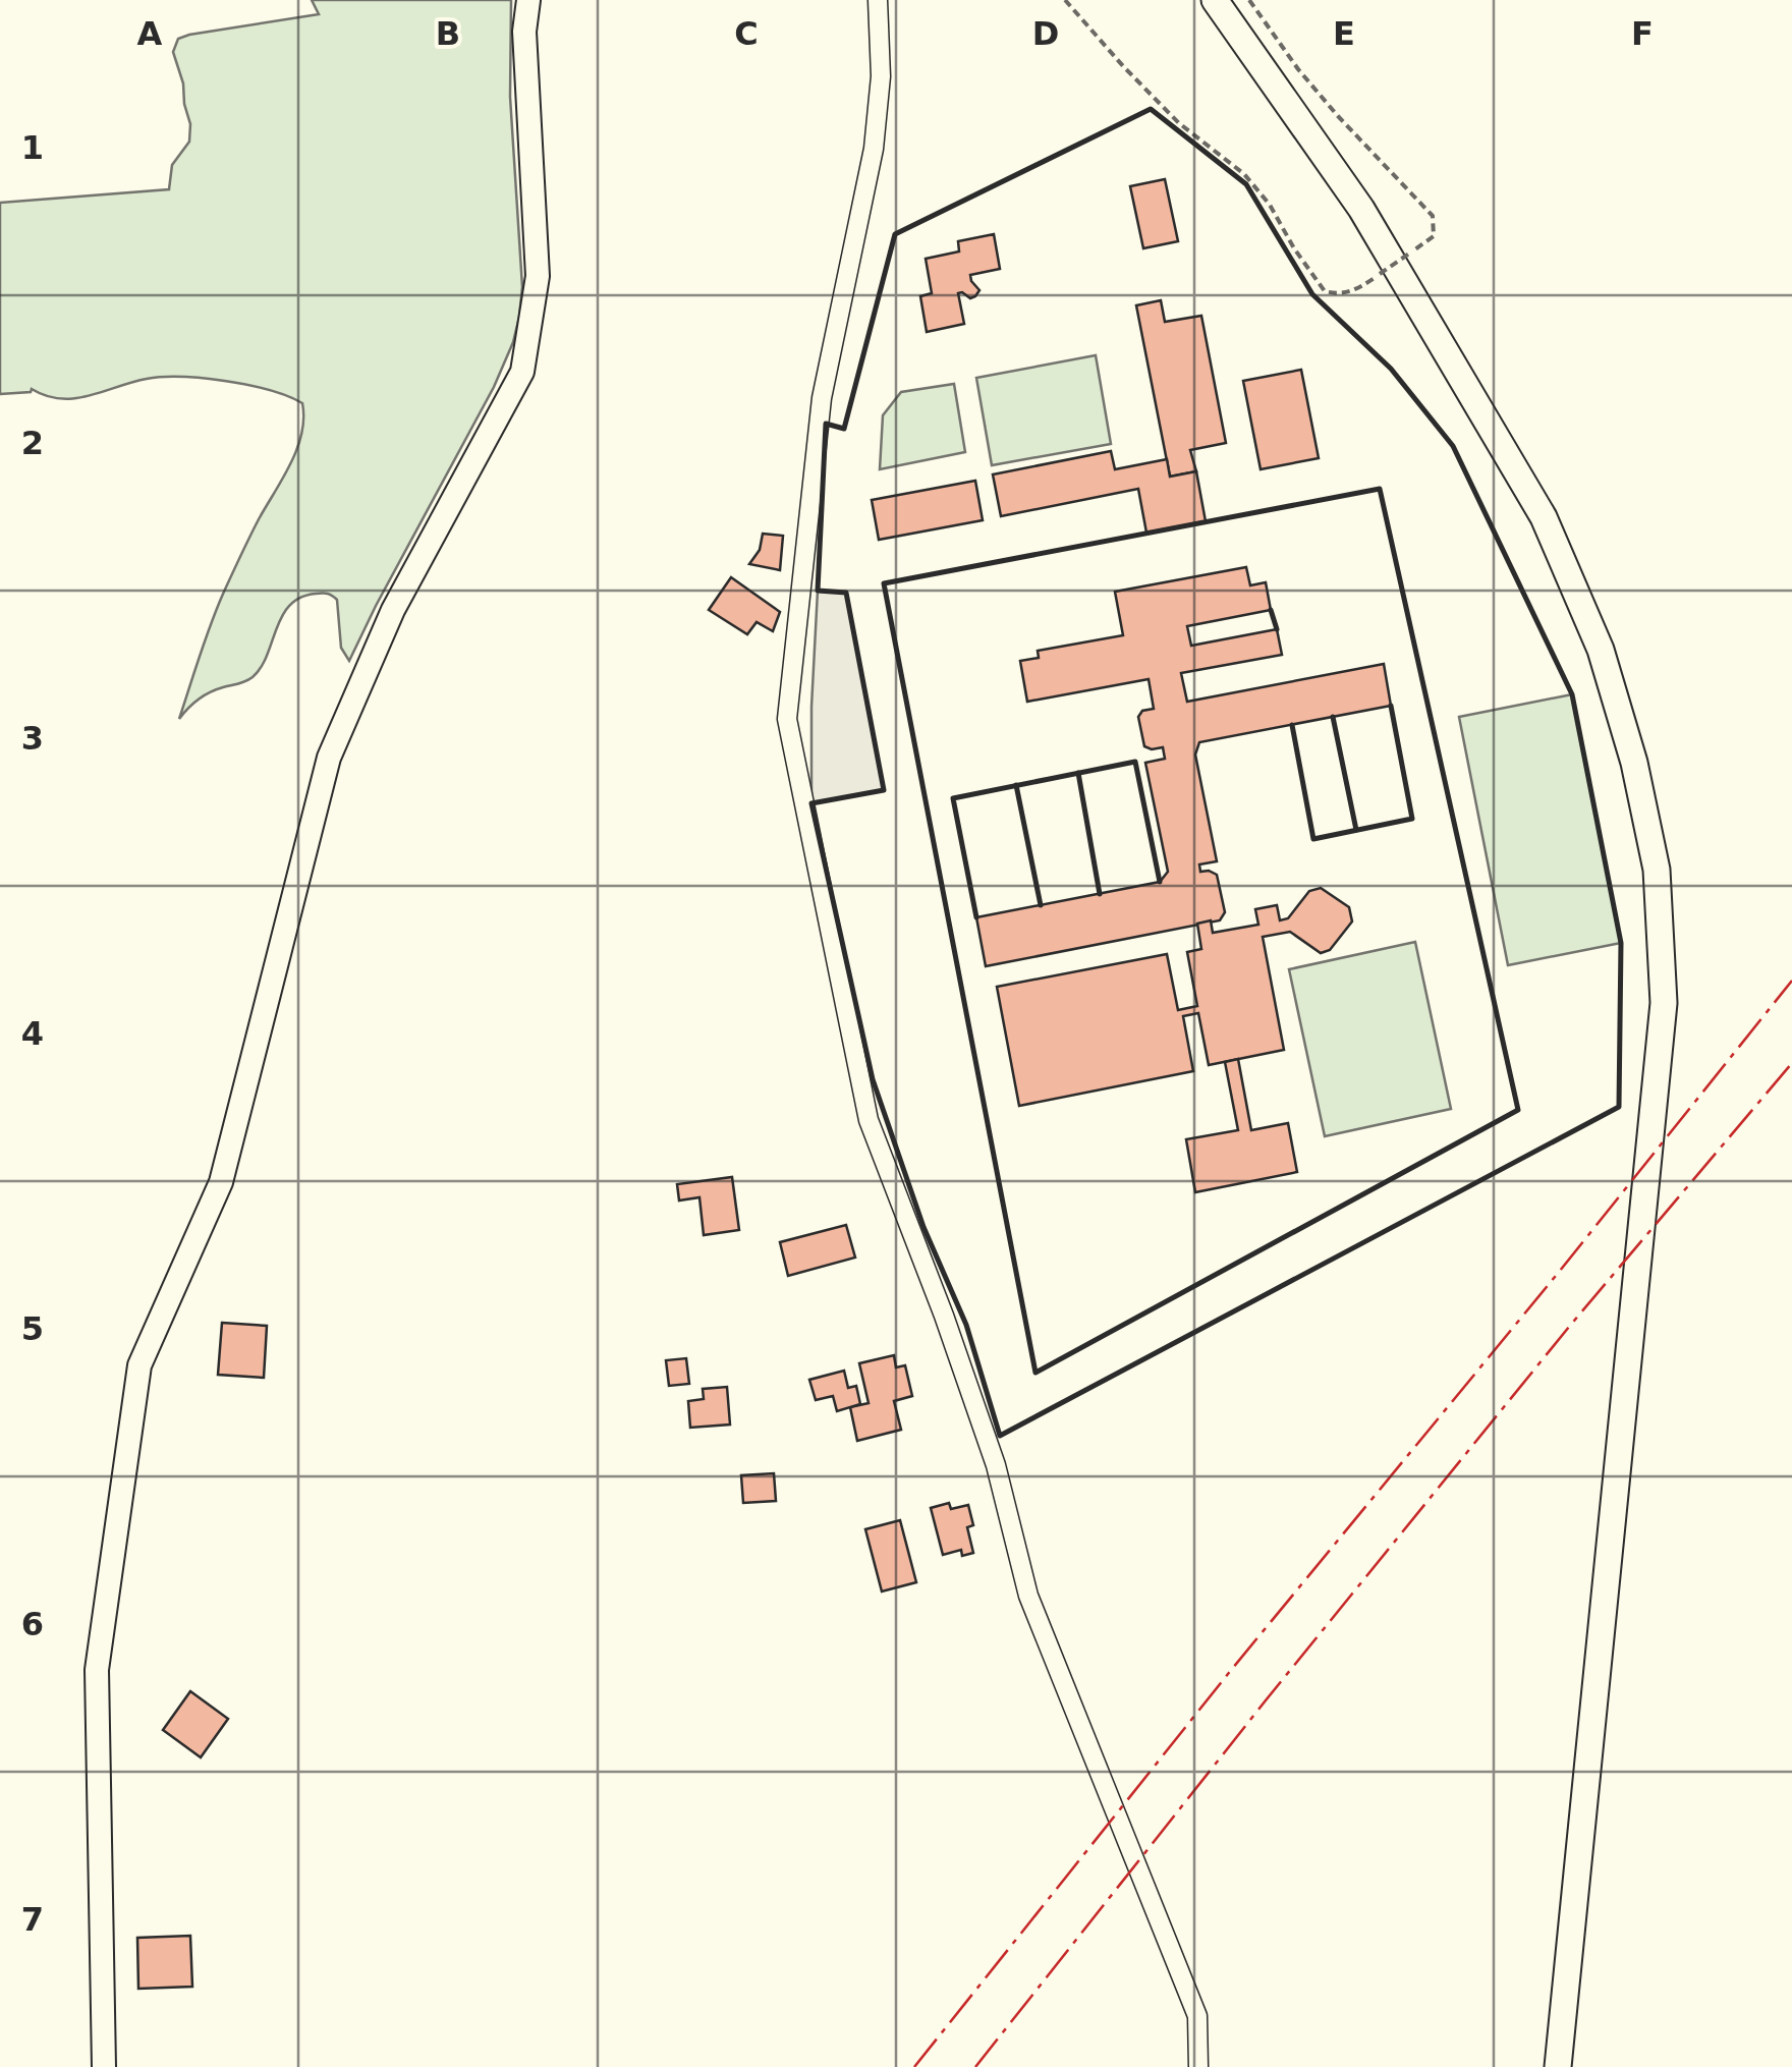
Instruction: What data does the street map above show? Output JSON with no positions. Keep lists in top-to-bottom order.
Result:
{
  "grid": {
    "columns": [
      "A",
      "B",
      "C",
      "D",
      "E",
      "F"
    ],
    "rows": [
      "1",
      "2",
      "3",
      "4",
      "5",
      "6",
      "7"
    ]
  }
}
